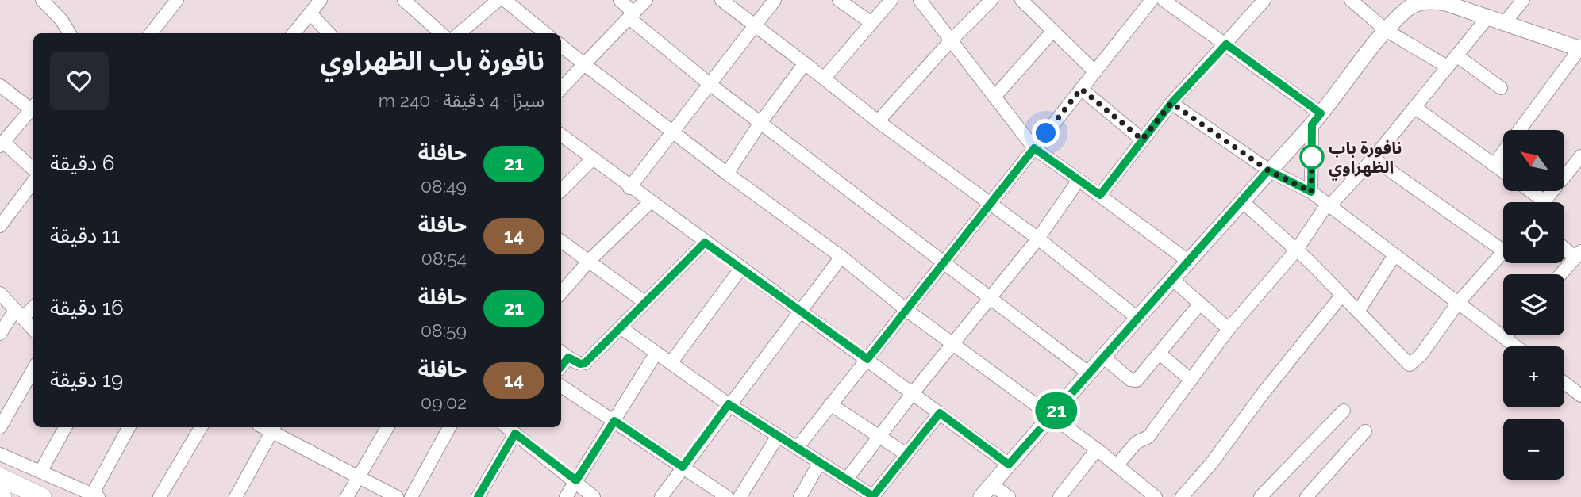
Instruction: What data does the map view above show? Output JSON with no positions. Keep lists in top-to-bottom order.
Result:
{
  "places": ["نافورة باب الظهراوي"],
  "lines": ["bus line 21"],
  "north": "top left",
  "page": {
    "on_map": "21",
    "heading": ["نافورة باب الظهراوي", "سيرًا · 4 دقيقة · 240 m"],
    "list": [
      {
        "mark": "21",
        "name": "حافلة",
        "note": "08:49",
        "value": "6 دقيقة"
      },
      {
        "mark": "14",
        "name": "حافلة",
        "note": "08:54",
        "value": "11 دقيقة"
      },
      {
        "mark": "21",
        "name": "حافلة",
        "note": "08:59",
        "value": "16 دقيقة"
      },
      {
        "mark": "14",
        "name": "حافلة",
        "note": "09:02",
        "value": "19 دقيقة"
      }
    ],
    "map_buttons": ["+", "−"]
  }
}
